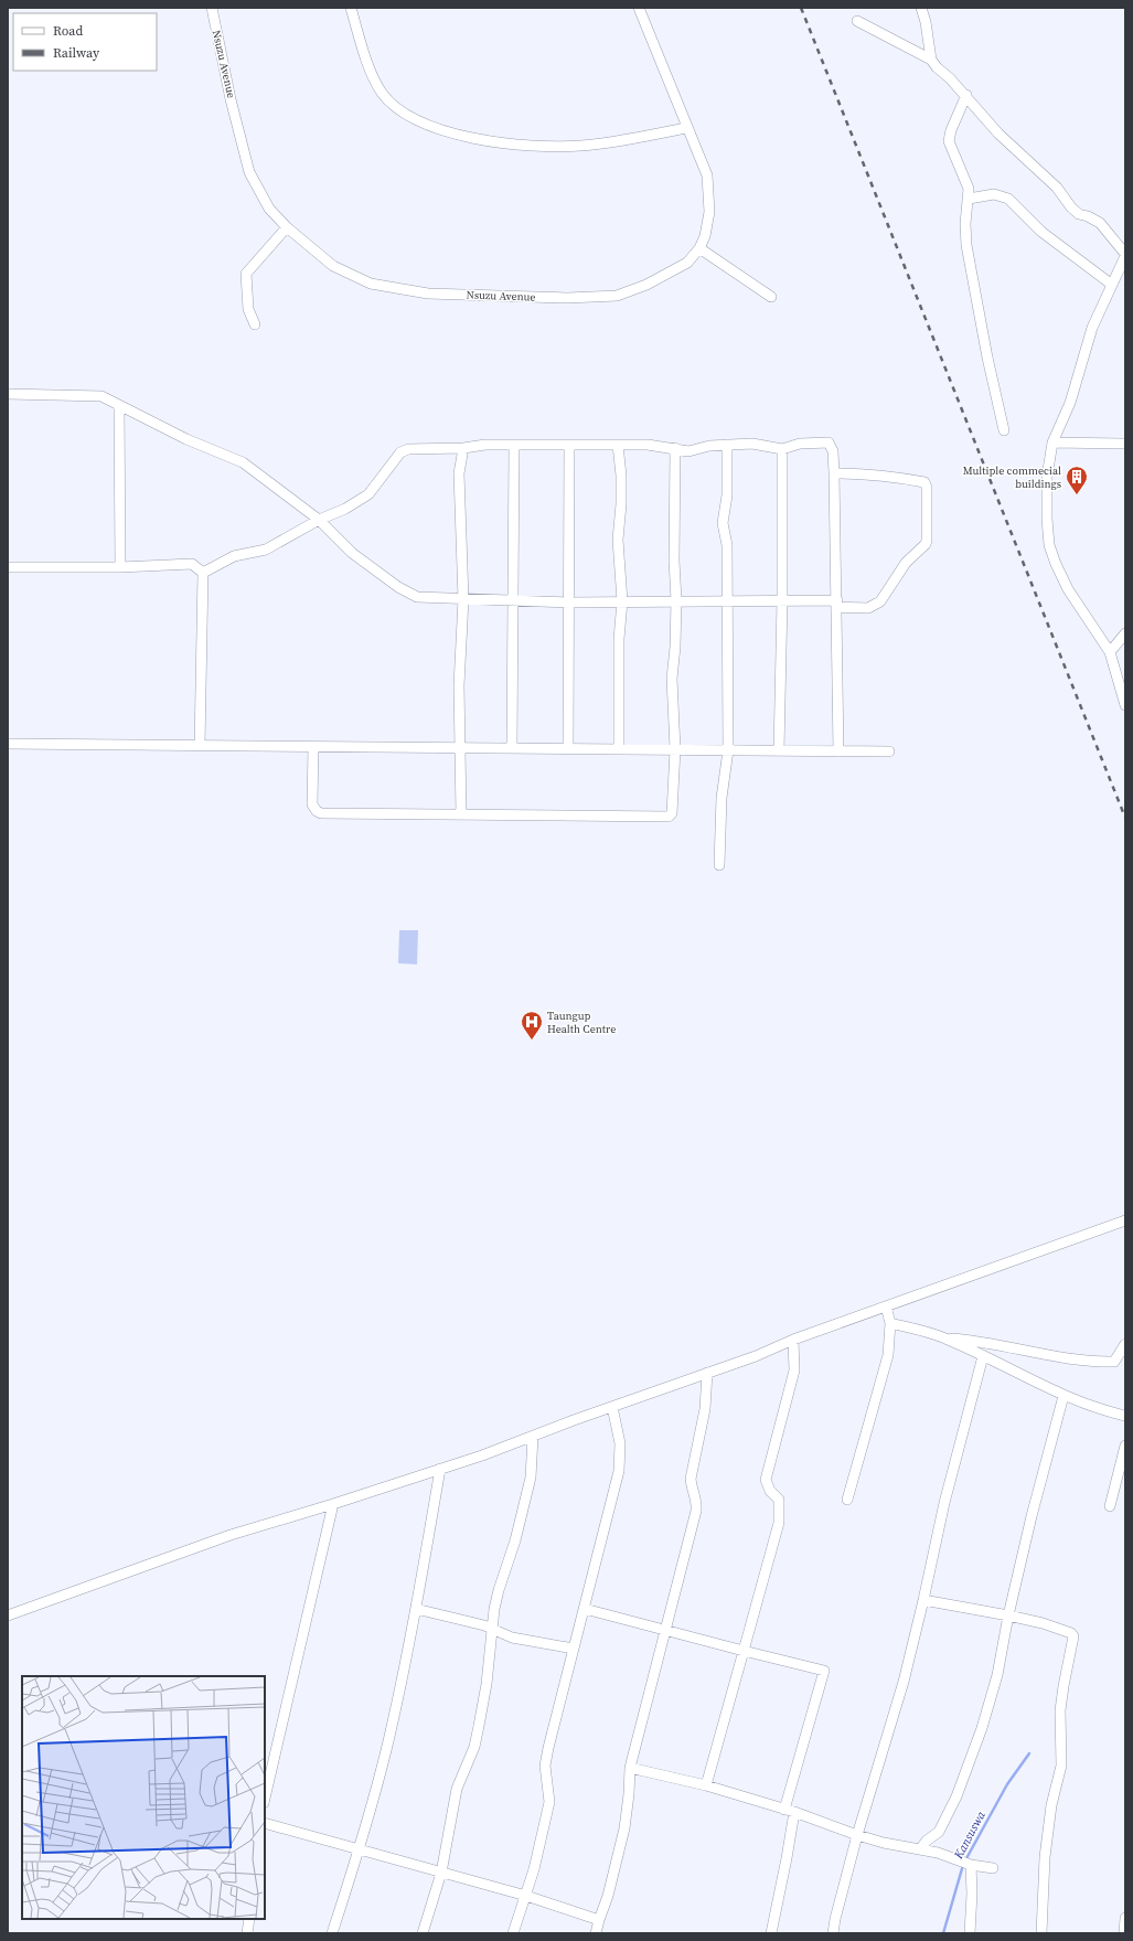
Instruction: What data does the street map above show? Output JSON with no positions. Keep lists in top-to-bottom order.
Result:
{
  "streets": {
    "street": ["Nsuzu Avenue"]
  },
  "water": ["Kansuswa"],
  "places": {
    "building": ["Multiple commecial buildings"],
    "hospital": ["Taungup Health Centre"]
  },
  "legend": ["Road", "Railway"]
}
